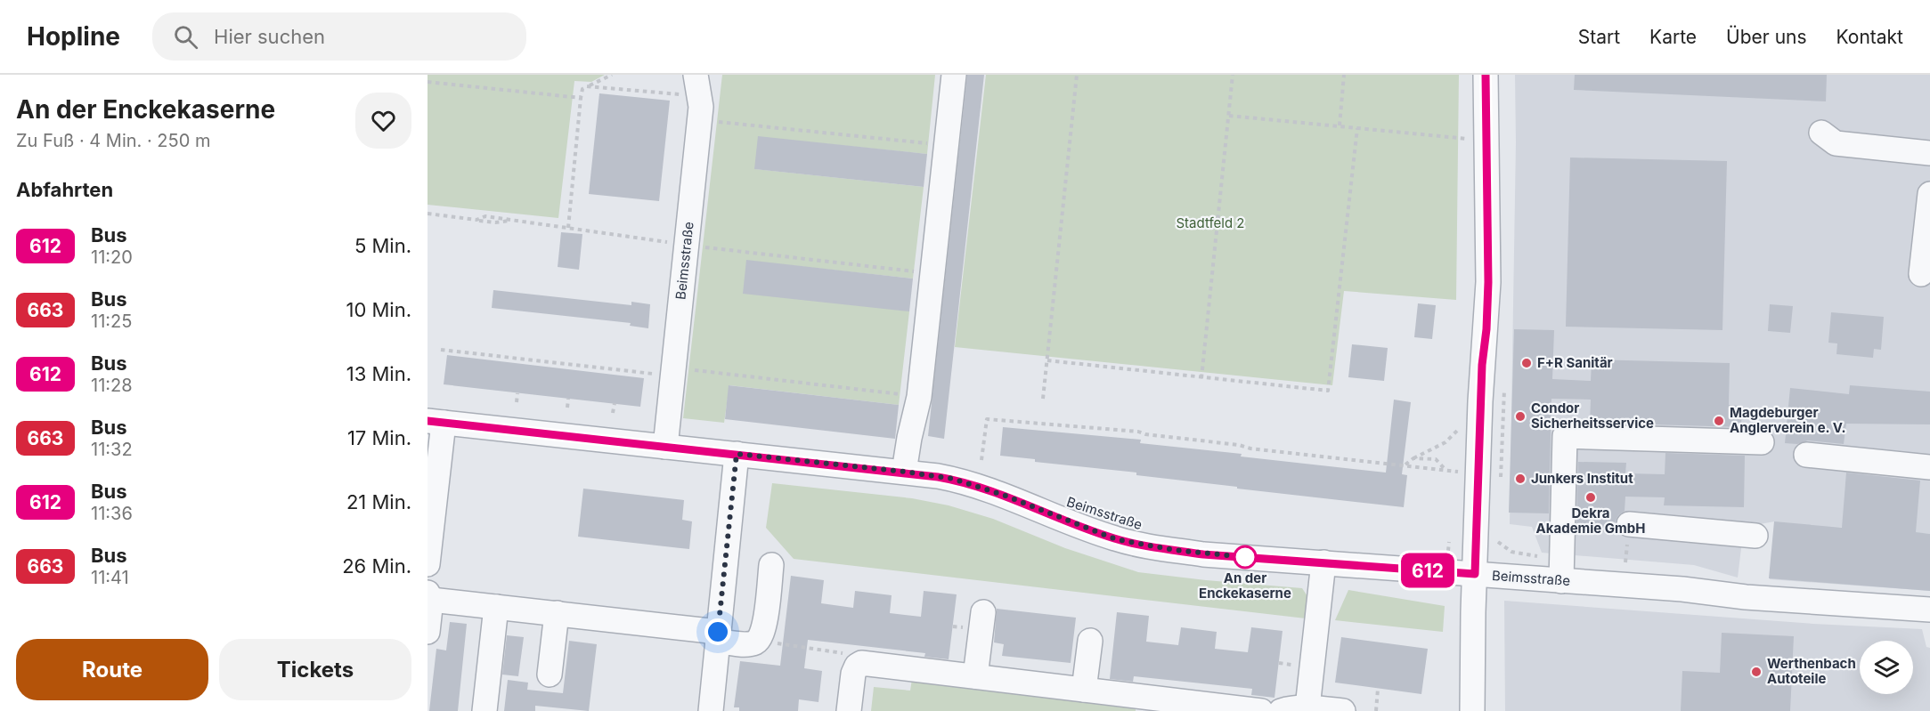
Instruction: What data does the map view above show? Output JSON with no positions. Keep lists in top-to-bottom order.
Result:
{
  "streets": {
    "street": ["Beimsstraße"]
  },
  "parks": ["Stadtfeld 2"],
  "places": [
    "F+R Sanitär",
    "Condor Sicherheitsservice",
    "Magdeburger Anglerverein e. V.",
    "Junkers Institut",
    "Dekra Akademie GmbH",
    "An der Enckekaserne",
    "Werthenbach Autoteile"
  ],
  "lines": ["bus line 612"],
  "page": {
    "header": "Hopline",
    "search": "Hier suchen",
    "nav": [
      "Start",
      "Karte",
      "Über uns",
      "Kontakt"
    ],
    "heading": [
      ["An der Enckekaserne", "Zu Fuß · 4 Min. · 250 m"],
      "Abfahrten"
    ],
    "on_map": "612",
    "list": [
      {
        "mark": "612",
        "name": "Bus",
        "note": "11:20",
        "value": "5 Min."
      },
      {
        "mark": "663",
        "name": "Bus",
        "note": "11:25",
        "value": "10 Min."
      },
      {
        "mark": "612",
        "name": "Bus",
        "note": "11:28",
        "value": "13 Min."
      },
      {
        "mark": "663",
        "name": "Bus",
        "note": "11:32",
        "value": "17 Min."
      },
      {
        "mark": "612",
        "name": "Bus",
        "note": "11:36",
        "value": "21 Min."
      },
      {
        "mark": "663",
        "name": "Bus",
        "note": "11:41",
        "value": "26 Min."
      }
    ],
    "buttons": ["Route", "Tickets"]
  }
}
